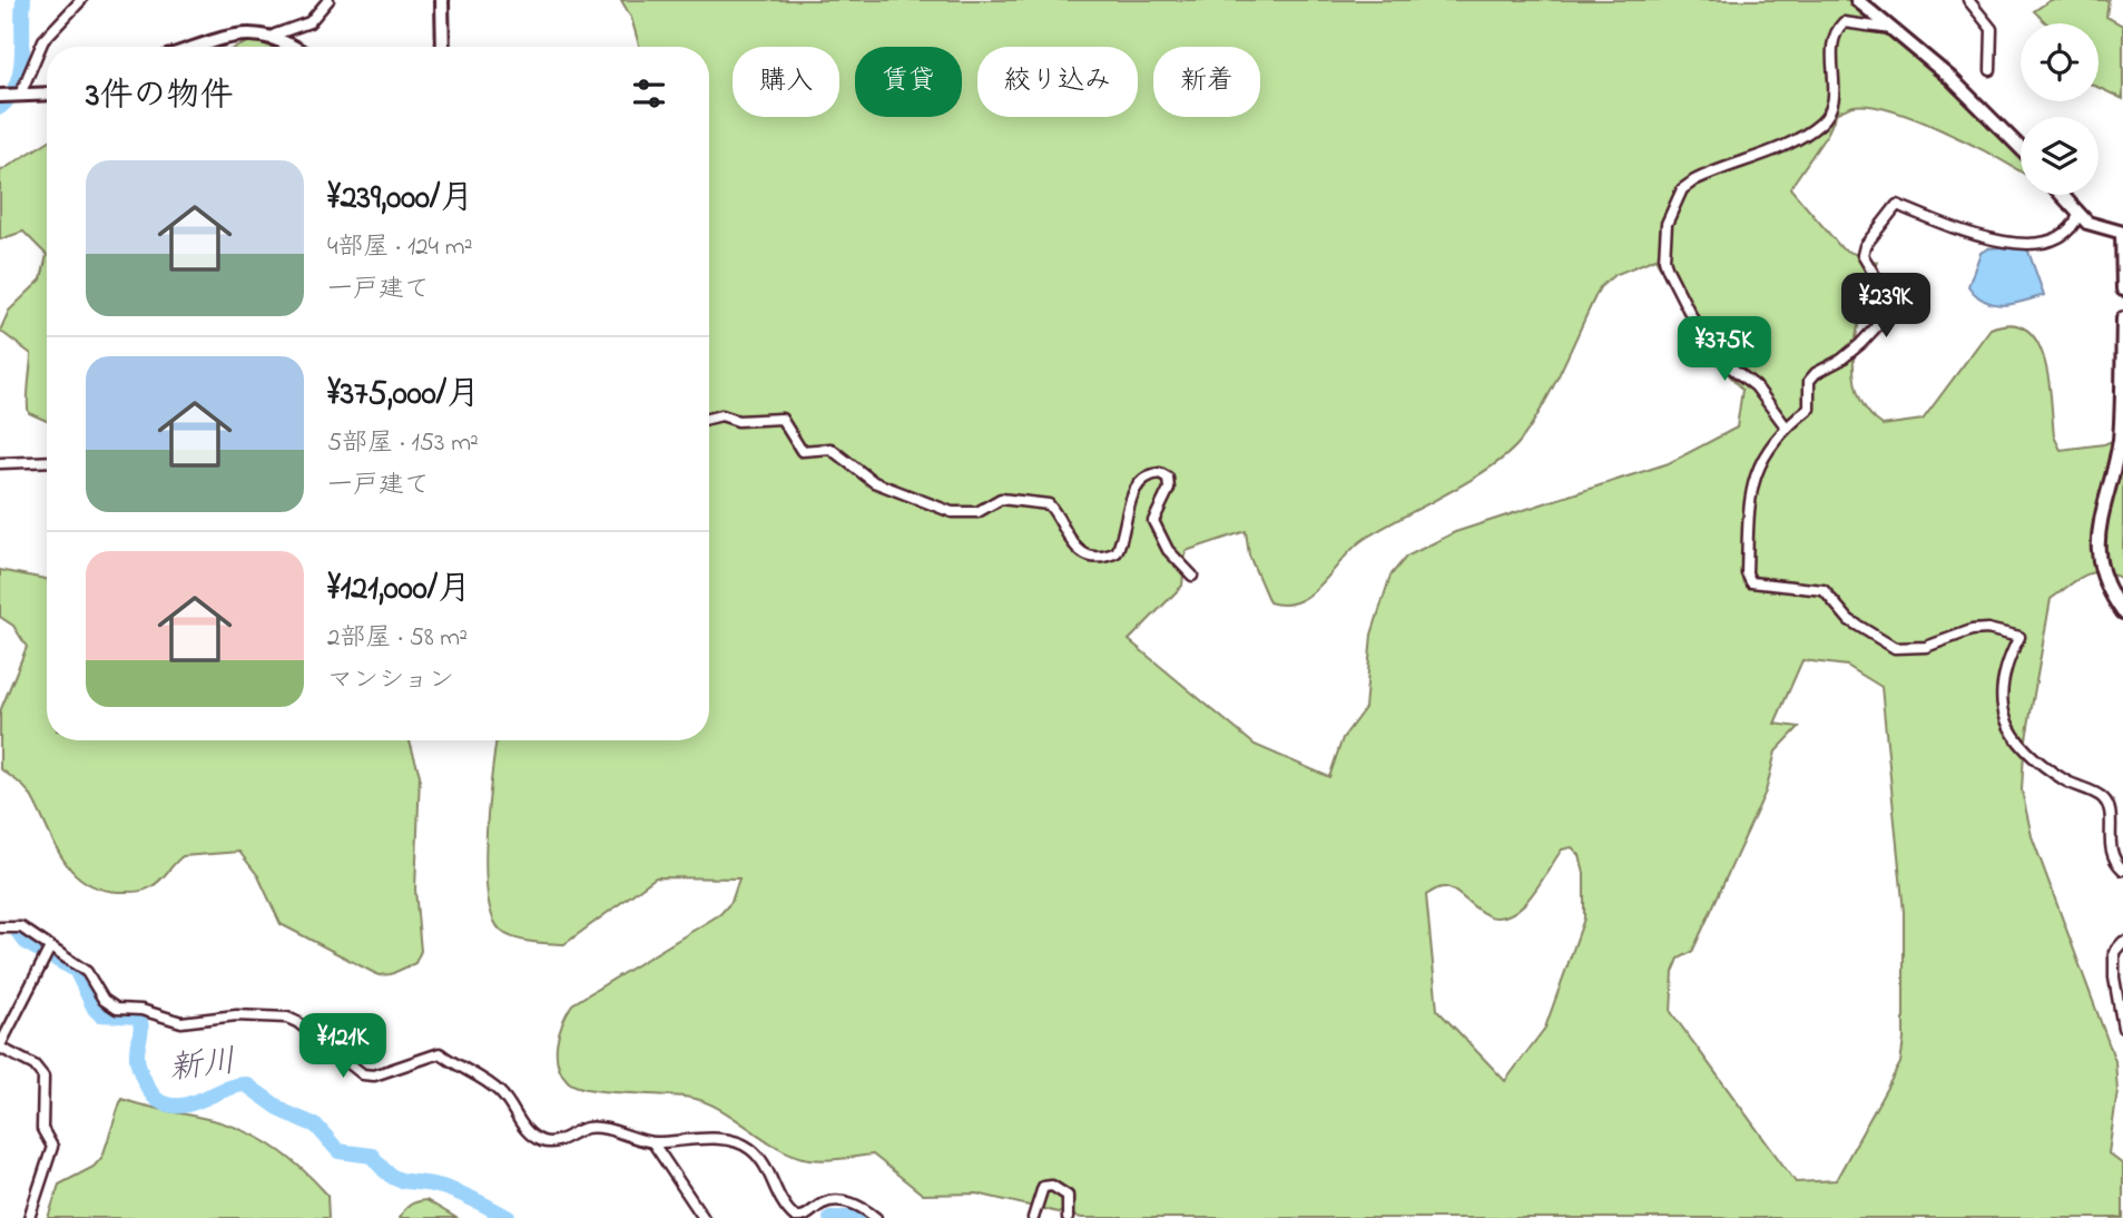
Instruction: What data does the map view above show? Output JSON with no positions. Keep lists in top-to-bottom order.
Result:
{
  "water": ["新川"],
  "page": {
    "chip": [
      "購入",
      "賃貸",
      "絞り込み",
      "新着"
    ],
    "heading": "3件の物件",
    "list": [
      {
        "name": "¥239,000/月",
        "note": "4部屋 · 124 m² · 一戸建て"
      },
      {
        "name": "¥375,000/月",
        "note": "5部屋 · 153 m² · 一戸建て"
      },
      {
        "name": "¥121,000/月",
        "note": "2部屋 · 58 m² · マンション"
      }
    ],
    "price": ["¥239K", "¥375K", "¥121K"]
  }
}
